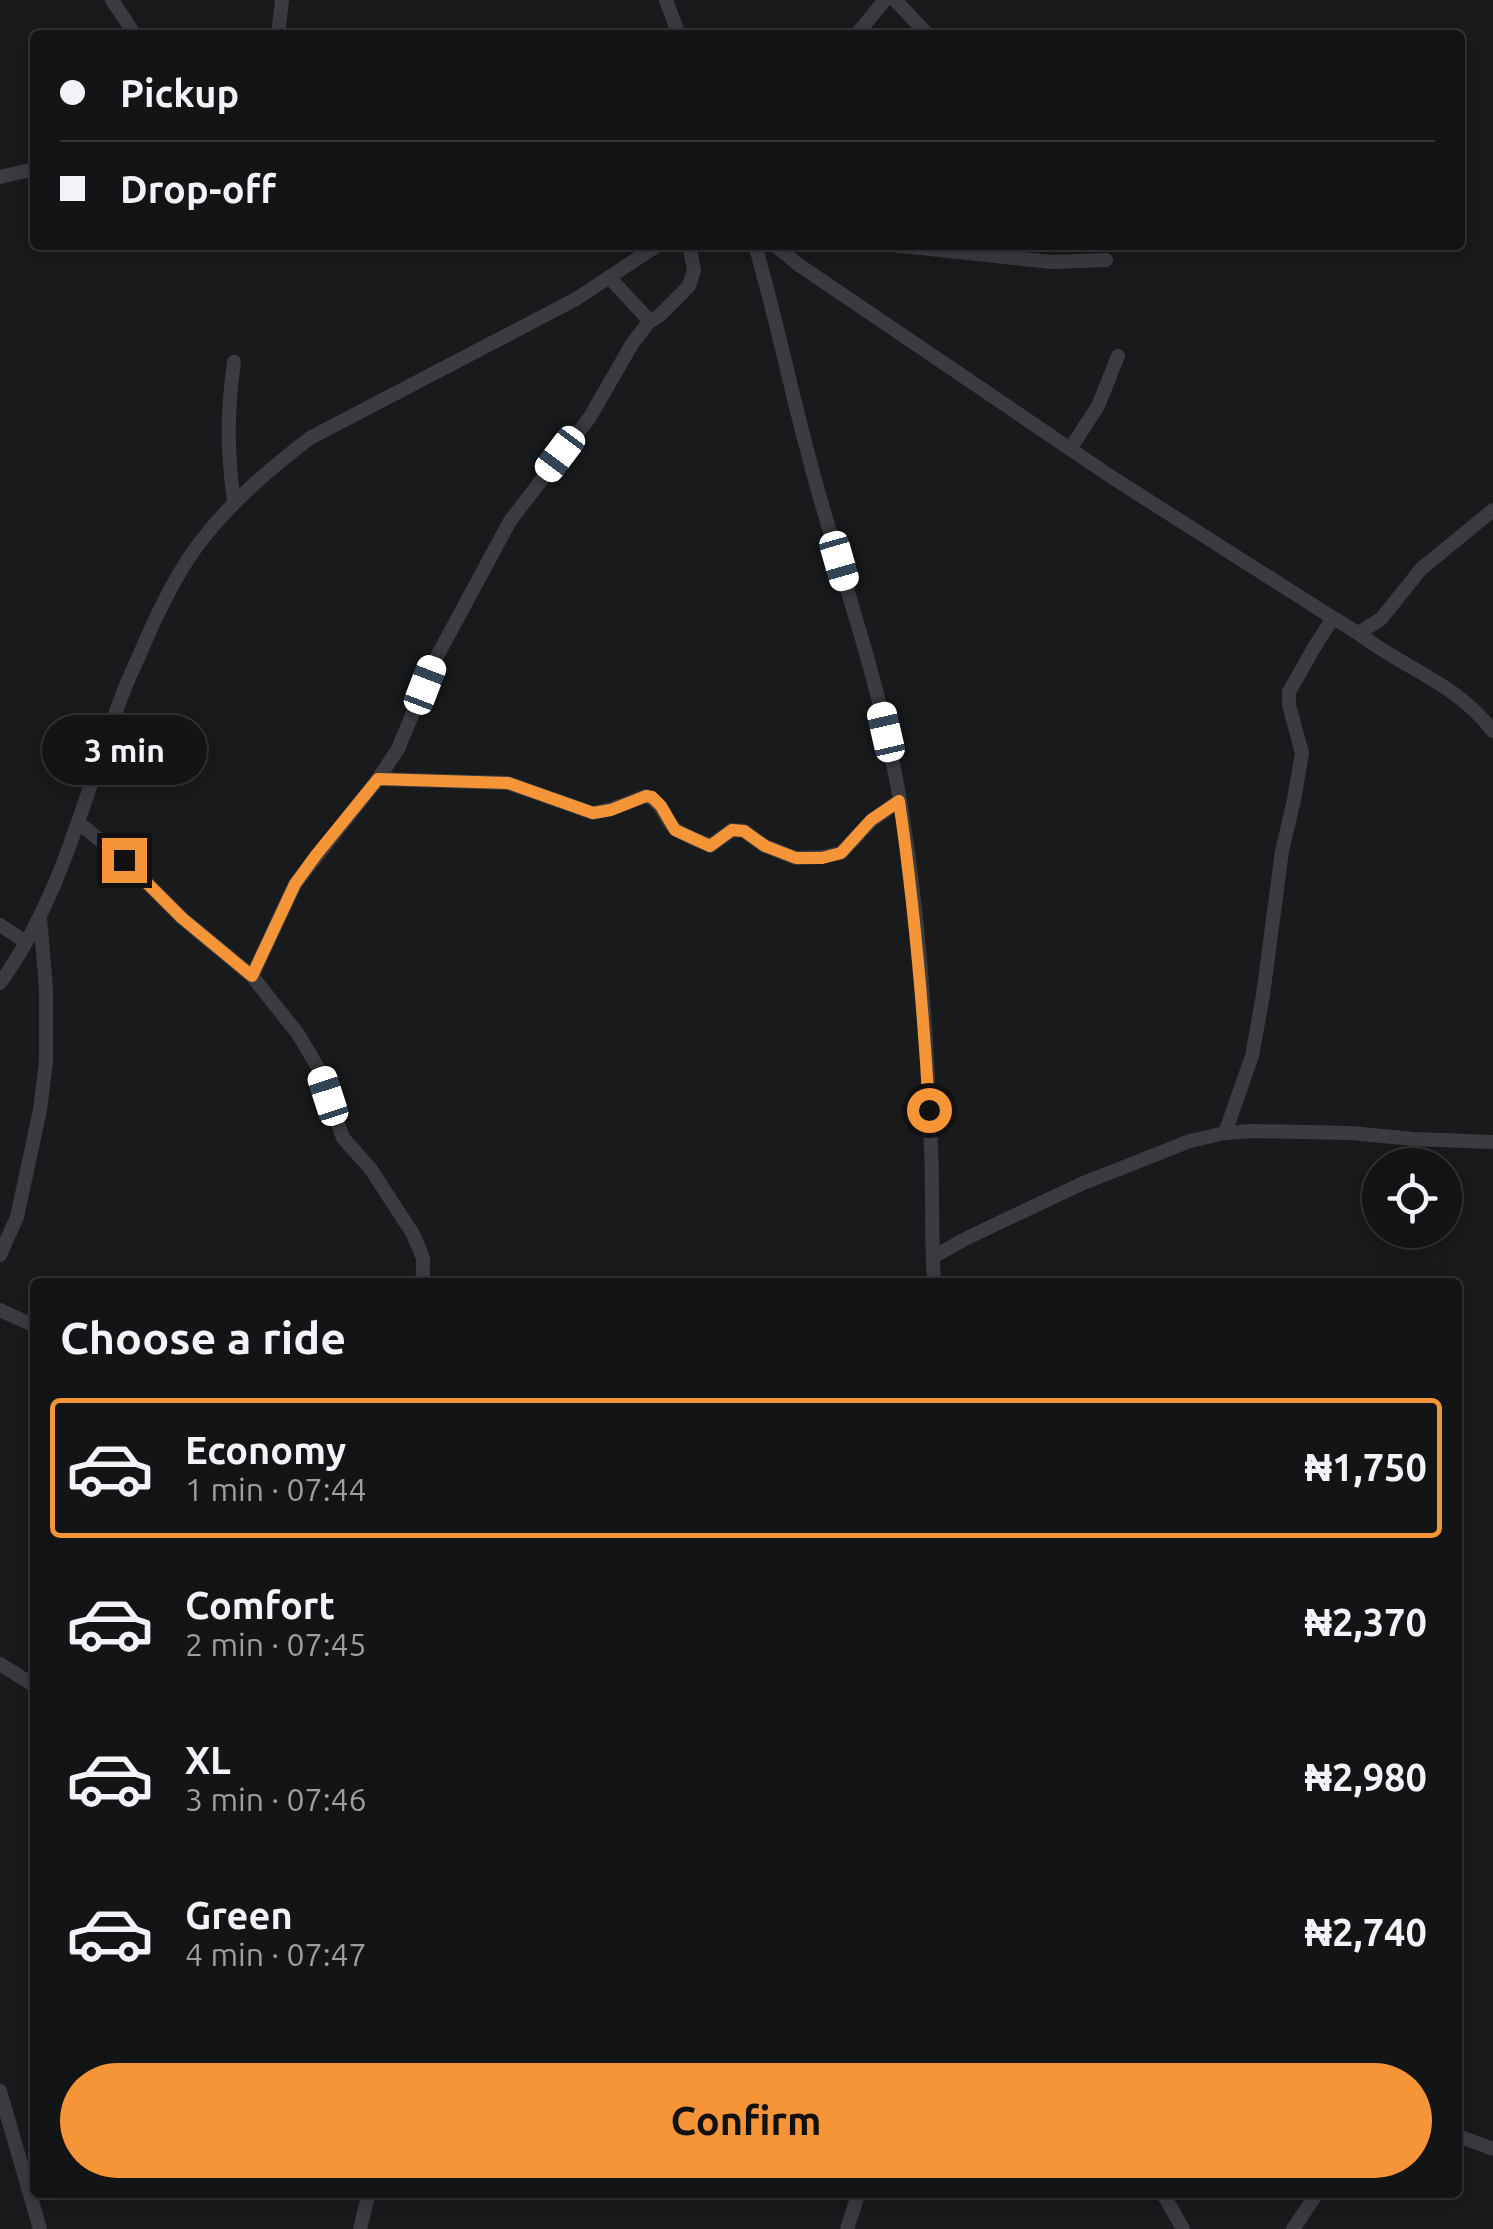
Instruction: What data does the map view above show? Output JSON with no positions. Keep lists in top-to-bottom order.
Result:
{
  "page": {
    "banner": ["Pickup", "Drop-off"],
    "bubble": "3 min",
    "heading": "Choose a ride",
    "list": [
      {
        "name": "Economy",
        "note": "1 min · 07:44",
        "value": "₦1,750"
      },
      {
        "name": "Comfort",
        "note": "2 min · 07:45",
        "value": "₦2,370"
      },
      {
        "name": "XL",
        "note": "3 min · 07:46",
        "value": "₦2,980"
      },
      {
        "name": "Green",
        "note": "4 min · 07:47",
        "value": "₦2,740"
      }
    ],
    "buttons": "Confirm"
  }
}
